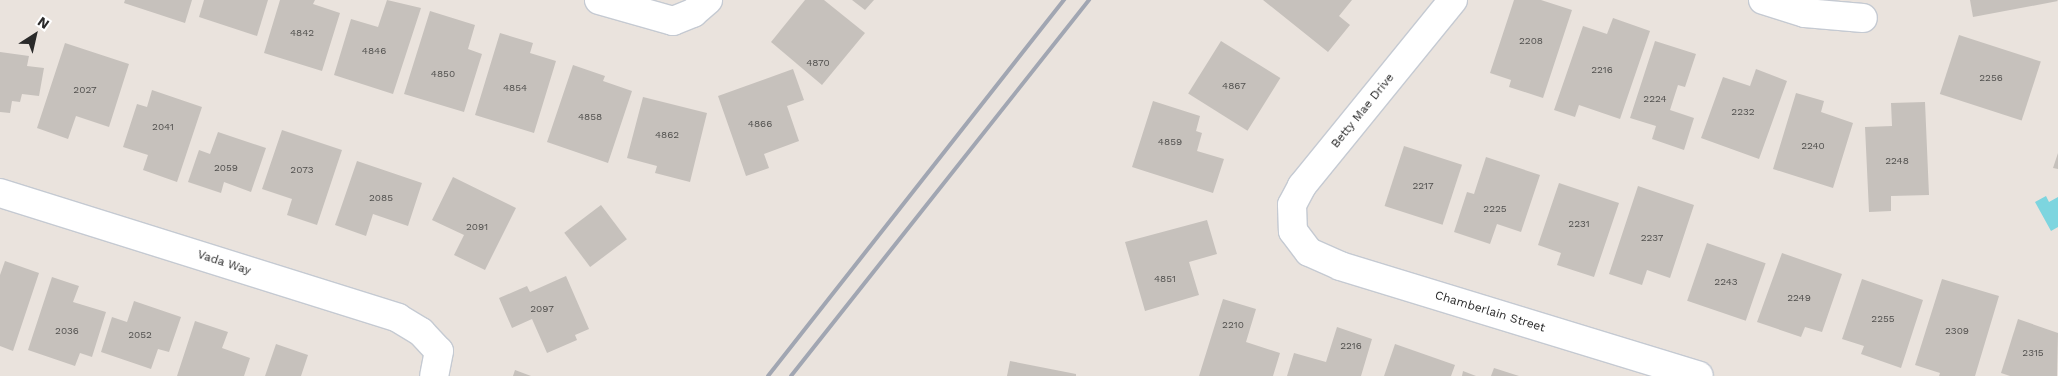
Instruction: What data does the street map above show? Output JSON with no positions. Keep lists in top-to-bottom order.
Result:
{
  "streets": {
    "street": ["Betty Mae Drive", "Vada Way", "Chamberlain Street"]
  },
  "crossings": [
    ["Betty Mae Drive", "Chamberlain Street"]
  ],
  "house_numbers": [
    "4842",
    "2208",
    "4846",
    "4870",
    "2216",
    "4850",
    "2256",
    "4867",
    "4854",
    "2027",
    "2224",
    "2232",
    "4858",
    "4866",
    "2041",
    "4862",
    "4859",
    "2240",
    "2248",
    "2059",
    "2073",
    "2217",
    "2085",
    "2225",
    "2231",
    "2091",
    "2237",
    "4851",
    "2243",
    "2249",
    "2097",
    "2255",
    "2210",
    "2036",
    "2309",
    "2052",
    "2216",
    "2315"
  ],
  "north": "top right"
}
